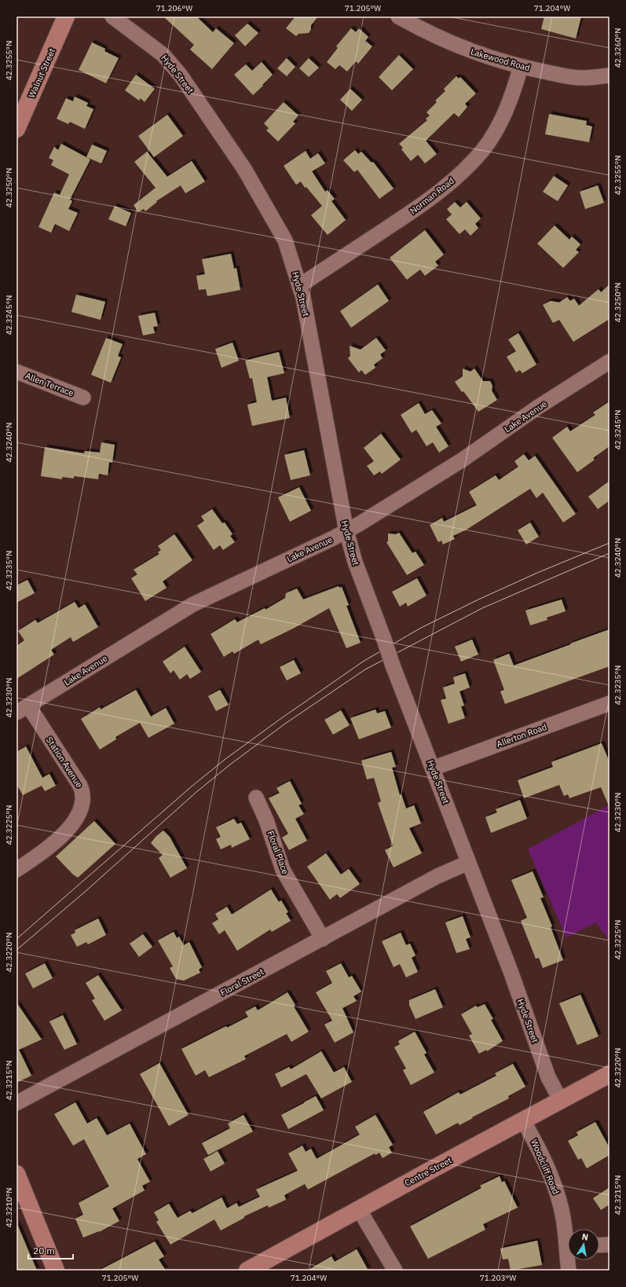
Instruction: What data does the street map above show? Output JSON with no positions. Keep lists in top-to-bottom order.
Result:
{
  "streets": {
    "main road": ["Walnut Street", "Centre Street"],
    "street": [
      "Lakewood Road",
      "Hyde Street",
      "Norman Road",
      "Allen Terrace",
      "Lake Avenue",
      "Allerton Road",
      "Station Avenue",
      "Floral Place",
      "Floral Street",
      "Woodcliff Road"
    ]
  },
  "crossings": [
    ["Lakewood Road", "Norman Road"],
    ["Hyde Street", "Norman Road"],
    ["Hyde Street", "Lake Avenue"],
    ["Hyde Street", "Allerton Road"],
    ["Hyde Street", "Floral Street"],
    ["Hyde Street", "Centre Street"],
    ["Lake Avenue", "Station Avenue"],
    ["Floral Place", "Floral Street"],
    ["Woodcliff Road", "Centre Street"]
  ],
  "scale_bar": "20 m",
  "north": "top",
  "coordinates": [
    "71.206°W",
    "71.205°W",
    "71.204°W",
    "42.3260°N",
    "42.3255°N",
    "42.3250°N",
    "42.3245°N",
    "42.3240°N",
    "42.3235°N",
    "42.3230°N",
    "42.3225°N",
    "42.3220°N",
    "42.3215°N",
    "42.3210°N",
    "71.203°W"
  ]
}
